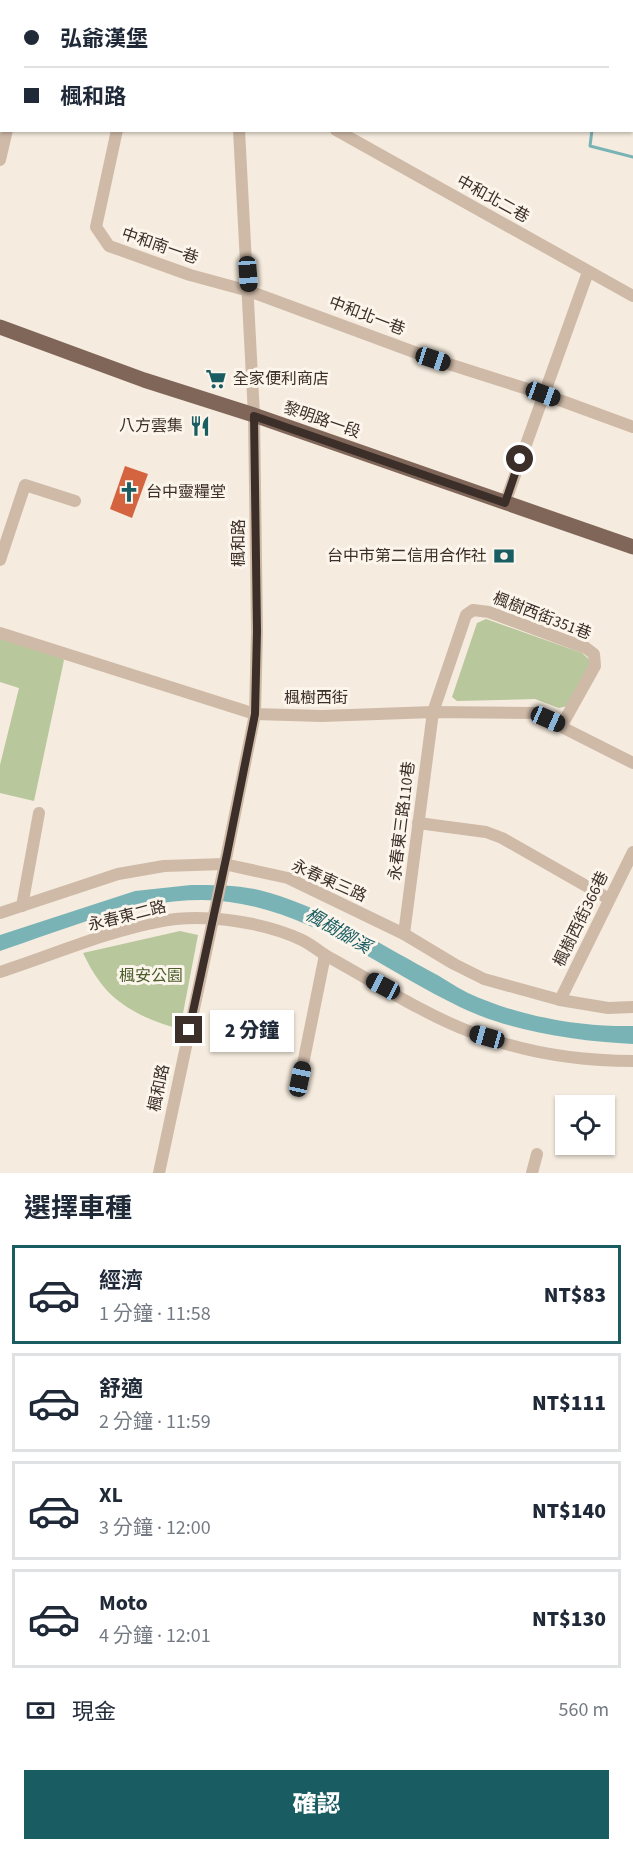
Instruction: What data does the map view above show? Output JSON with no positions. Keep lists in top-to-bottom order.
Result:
{
  "streets": {
    "main road": ["黎明路一段"],
    "street": [
      "中和北二巷",
      "中和南一巷",
      "中和北一巷",
      "楓和路",
      "楓樹西街351巷",
      "楓樹西街",
      "永春東三路110巷",
      "永春東三路",
      "永春東二路",
      "楓樹西街366巷"
    ]
  },
  "crossings": [
    ["中和南一巷", "中和北一巷"],
    ["中和南一巷", "楓和路"],
    ["中和北一巷", "楓和路"],
    ["黎明路一段", "楓和路"],
    ["楓和路", "楓樹西街"],
    ["楓和路", "永春東三路"],
    ["楓和路", "永春東二路"],
    ["楓樹西街351巷", "楓樹西街"],
    ["楓樹西街351巷", "永春東三路110巷"],
    ["楓樹西街", "永春東三路110巷"],
    ["永春東三路110巷", "永春東三路"],
    ["永春東三路", "楓樹西街366巷"]
  ],
  "water": ["楓樹腳溪"],
  "parks": ["楓安公園"],
  "places": {
    "supermarket": ["全家便利商店"],
    "restaurant": ["八方雲集"],
    "church": ["台中靈糧堂"],
    "bank": ["台中市第二信用合作社"]
  },
  "page": {
    "banner": ["弘爺漢堡", "楓和路"],
    "bubble": "2 分鐘",
    "heading": "選擇車種",
    "list": [
      {
        "name": "經濟",
        "note": "1 分鐘 · 11:58",
        "value": "NT$83"
      },
      {
        "name": "舒適",
        "note": "2 分鐘 · 11:59",
        "value": "NT$111"
      },
      {
        "name": "XL",
        "note": "3 分鐘 · 12:00",
        "value": "NT$140"
      },
      {
        "name": "Moto",
        "note": "4 分鐘 · 12:01",
        "value": "NT$130"
      }
    ],
    "pay": ["現金", "560 m"],
    "buttons": "確認"
  }
}
